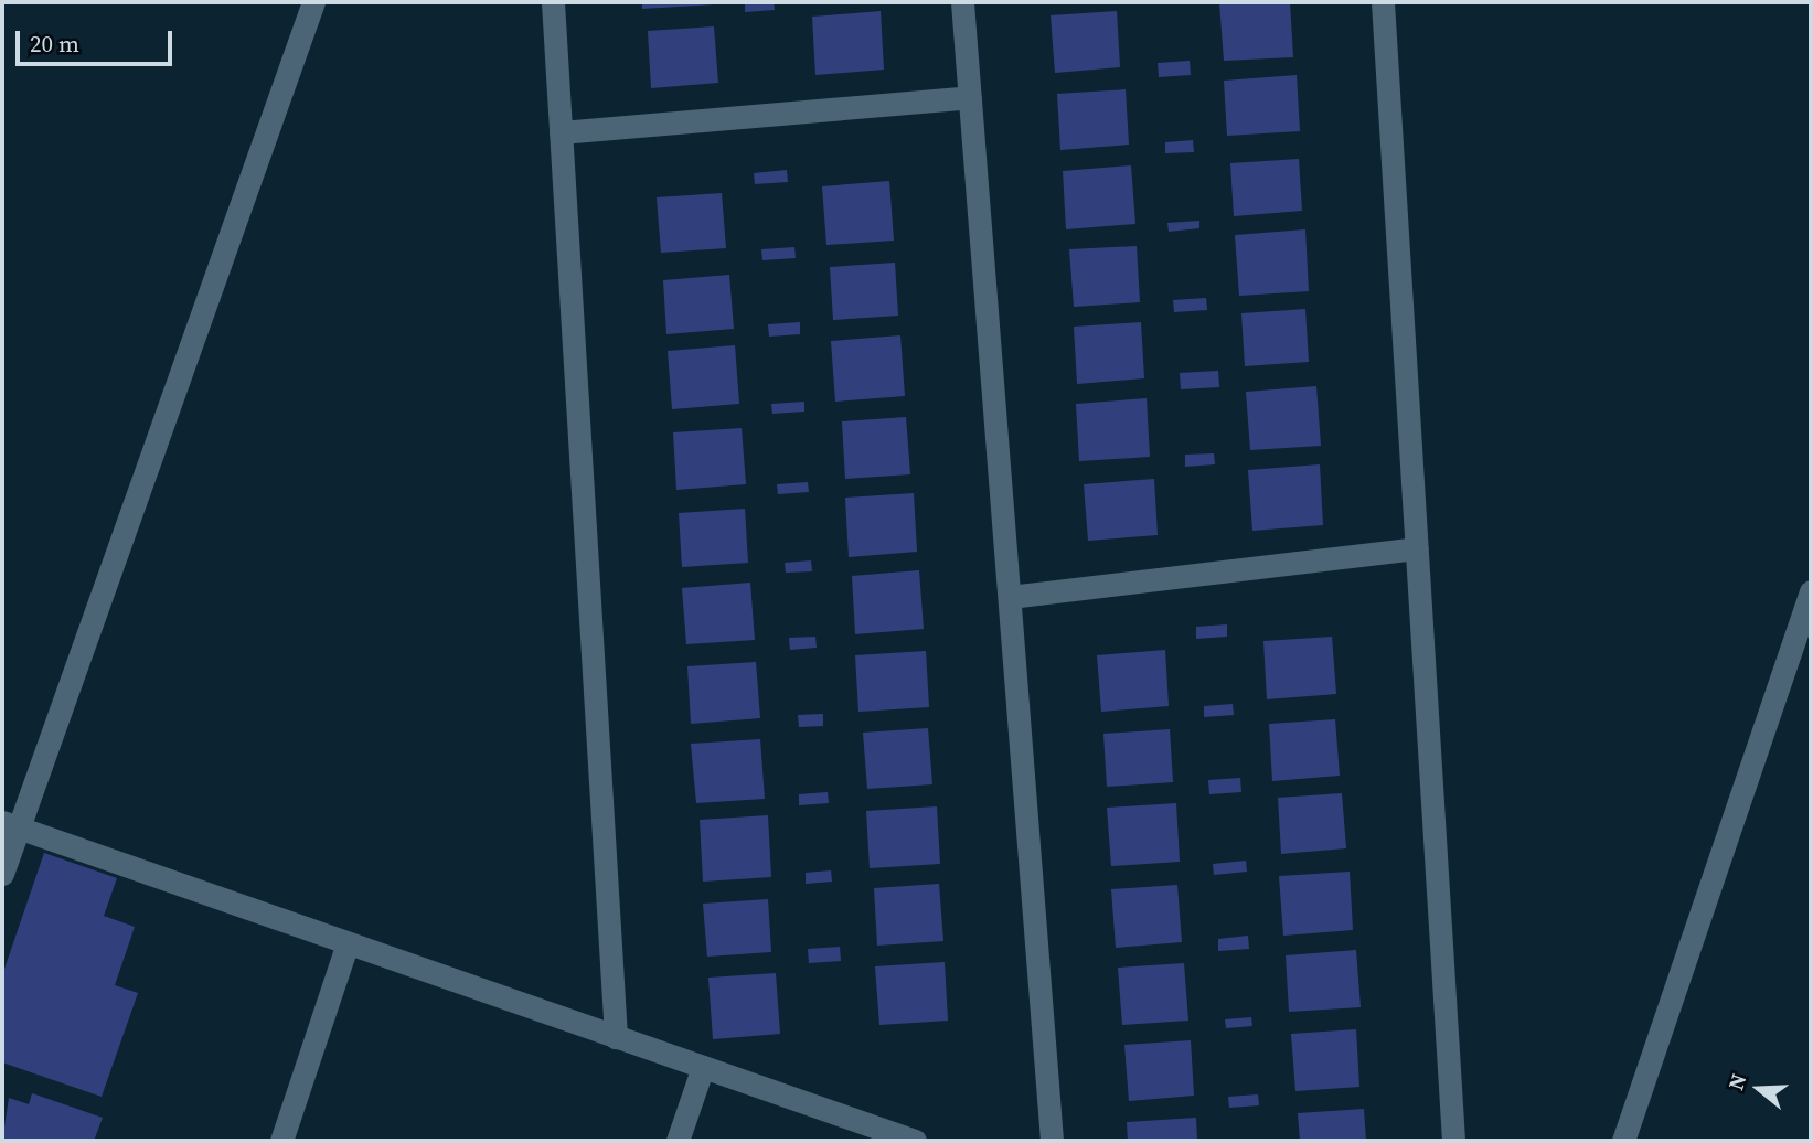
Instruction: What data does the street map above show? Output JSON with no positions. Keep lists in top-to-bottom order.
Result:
{
  "scale_bar": "20 m",
  "north": "left"
}
